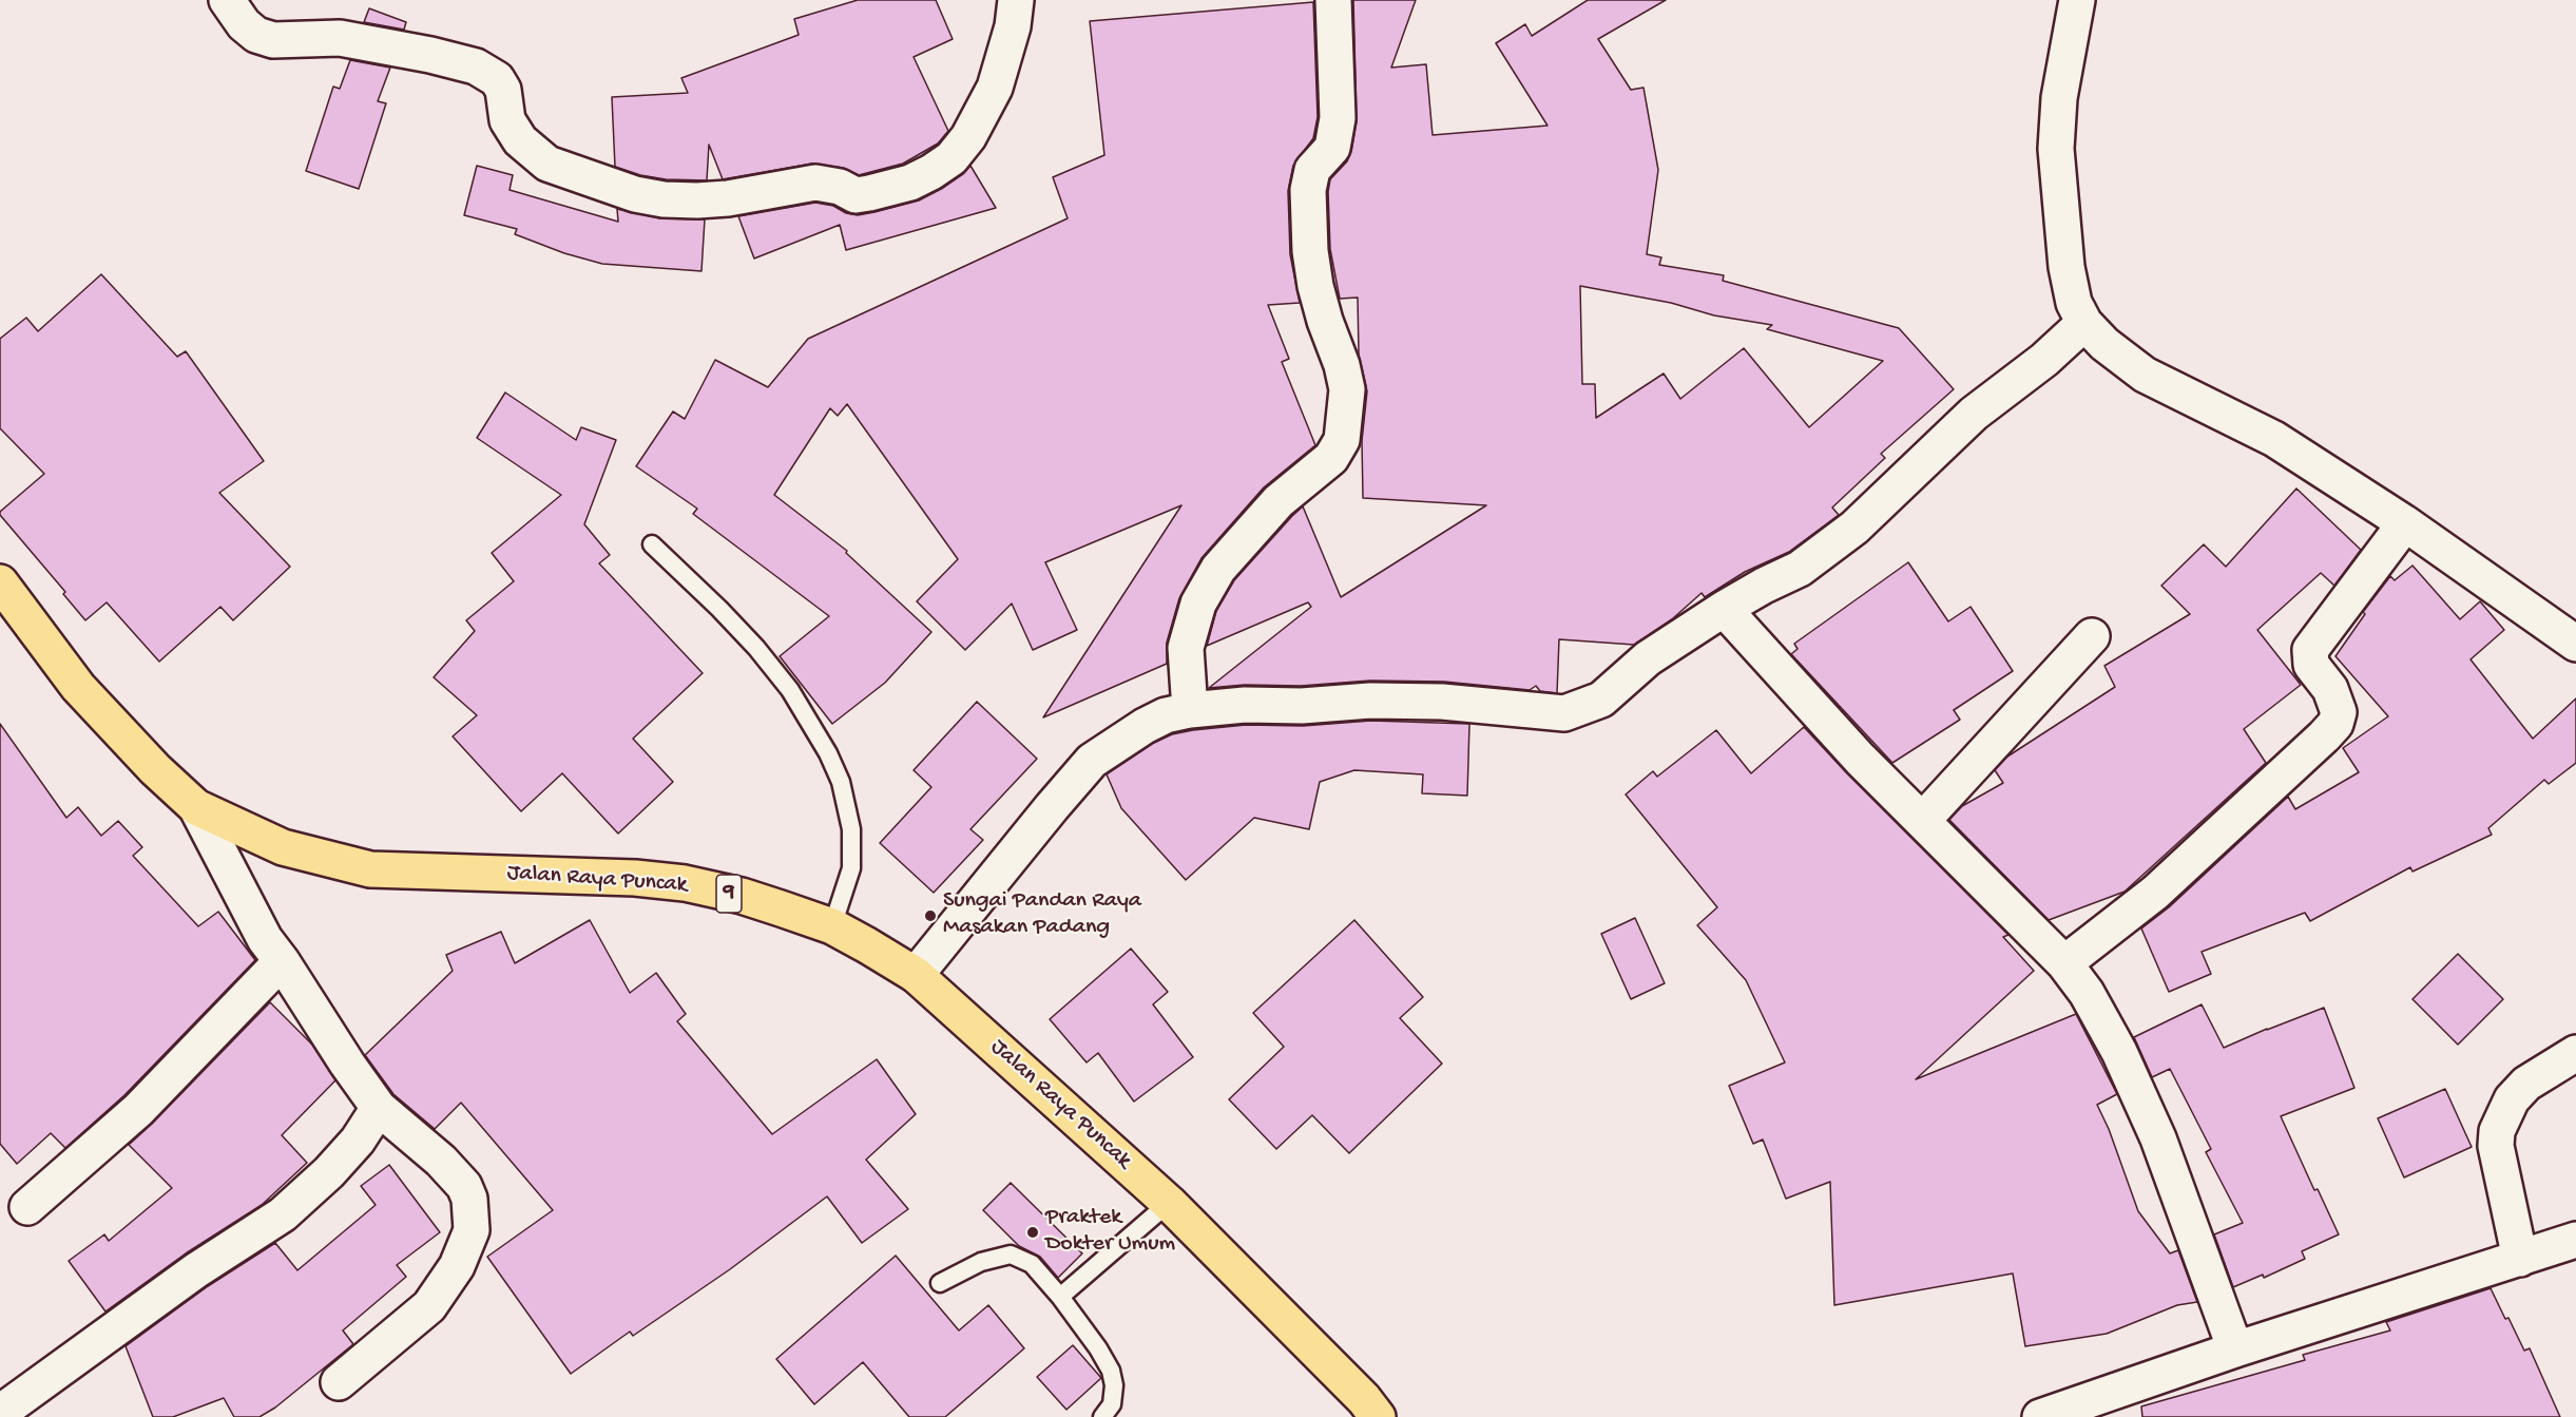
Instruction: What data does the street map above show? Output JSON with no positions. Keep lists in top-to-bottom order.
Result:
{
  "streets": {
    "highway": ["Jalan Raya Puncak", "9"]
  },
  "places": ["Sungai Pandan Raya Masakan Padang", "Praktek Dokter Umum"]
}
